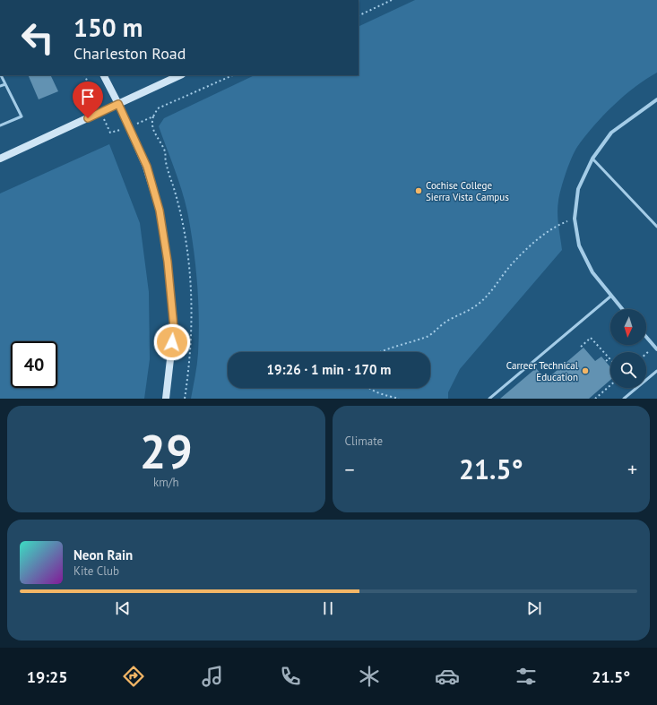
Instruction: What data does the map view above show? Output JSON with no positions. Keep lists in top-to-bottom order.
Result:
{
  "places": ["Cochise College Sierra Vista Campus", "Carreer Technical Education"],
  "north": "bottom",
  "page": {
    "turn": ["150 m", "Charleston Road"],
    "limit": "40",
    "trip": "19:26 · 1 min · 170 m",
    "tile": [
      ["29", "km/h"],
      "Climate"
    ],
    "heat": ["−", "21.5°", "+"],
    "song": ["Neon Rain", "Kite Club"],
    "tabs": ["19:25", "21.5°"]
  }
}
